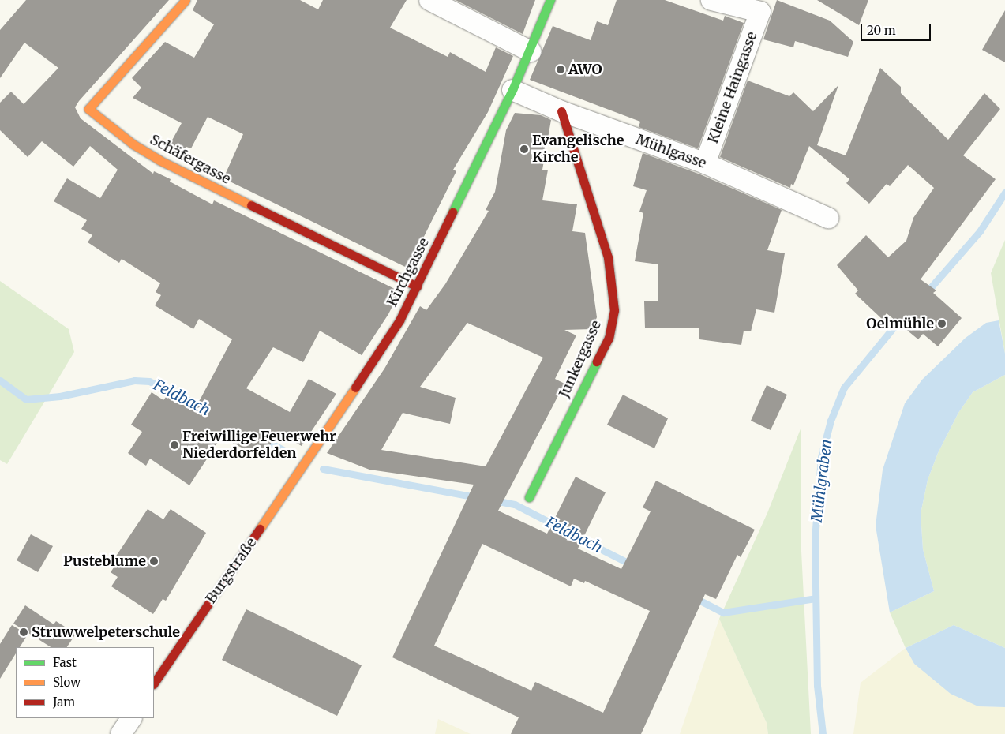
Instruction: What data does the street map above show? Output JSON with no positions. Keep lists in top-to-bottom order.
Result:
{
  "streets": {
    "street": [
      "Kleine Haingasse",
      "Mühlgasse",
      "Schäfergasse",
      "Kirchgasse",
      "Junkergasse",
      "Burgstraße"
    ]
  },
  "crossings": [
    ["Kleine Haingasse", "Mühlgasse"],
    ["Mühlgasse", "Kirchgasse"],
    ["Mühlgasse", "Junkergasse"],
    ["Schäfergasse", "Kirchgasse"],
    ["Kirchgasse", "Burgstraße"]
  ],
  "water": ["Feldbach", "Mühlgraben"],
  "places": [
    "AWO",
    "Evangelische Kirche",
    "Oelmühle",
    "Freiwillige Feuerwehr Niederdorfelden",
    "Pusteblume",
    "Struwwelpeterschule"
  ],
  "legend": ["Fast", "Slow", "Jam"],
  "scale_bar": "20 m"
}
